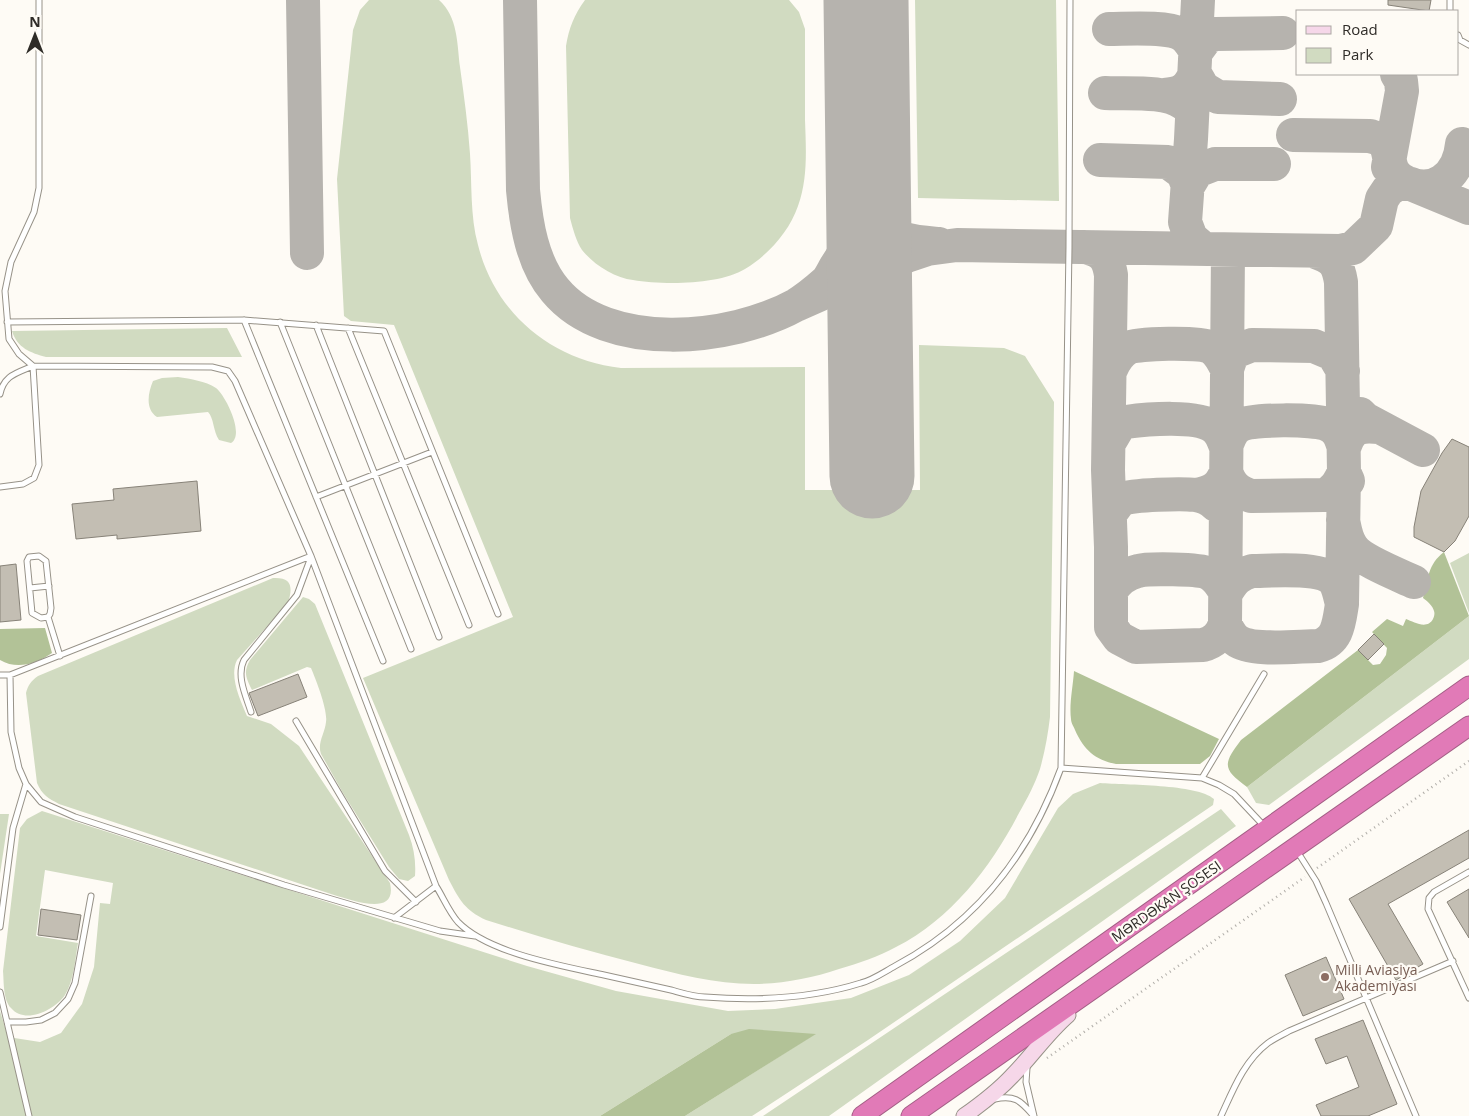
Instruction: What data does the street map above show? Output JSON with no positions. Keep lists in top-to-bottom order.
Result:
{
  "streets": {
    "highway": ["MƏRDƏKAN ŞOSESI"]
  },
  "places": ["Milli Aviasiya Akademiyası"],
  "legend": ["Road", "Park"],
  "north": "top"
}
